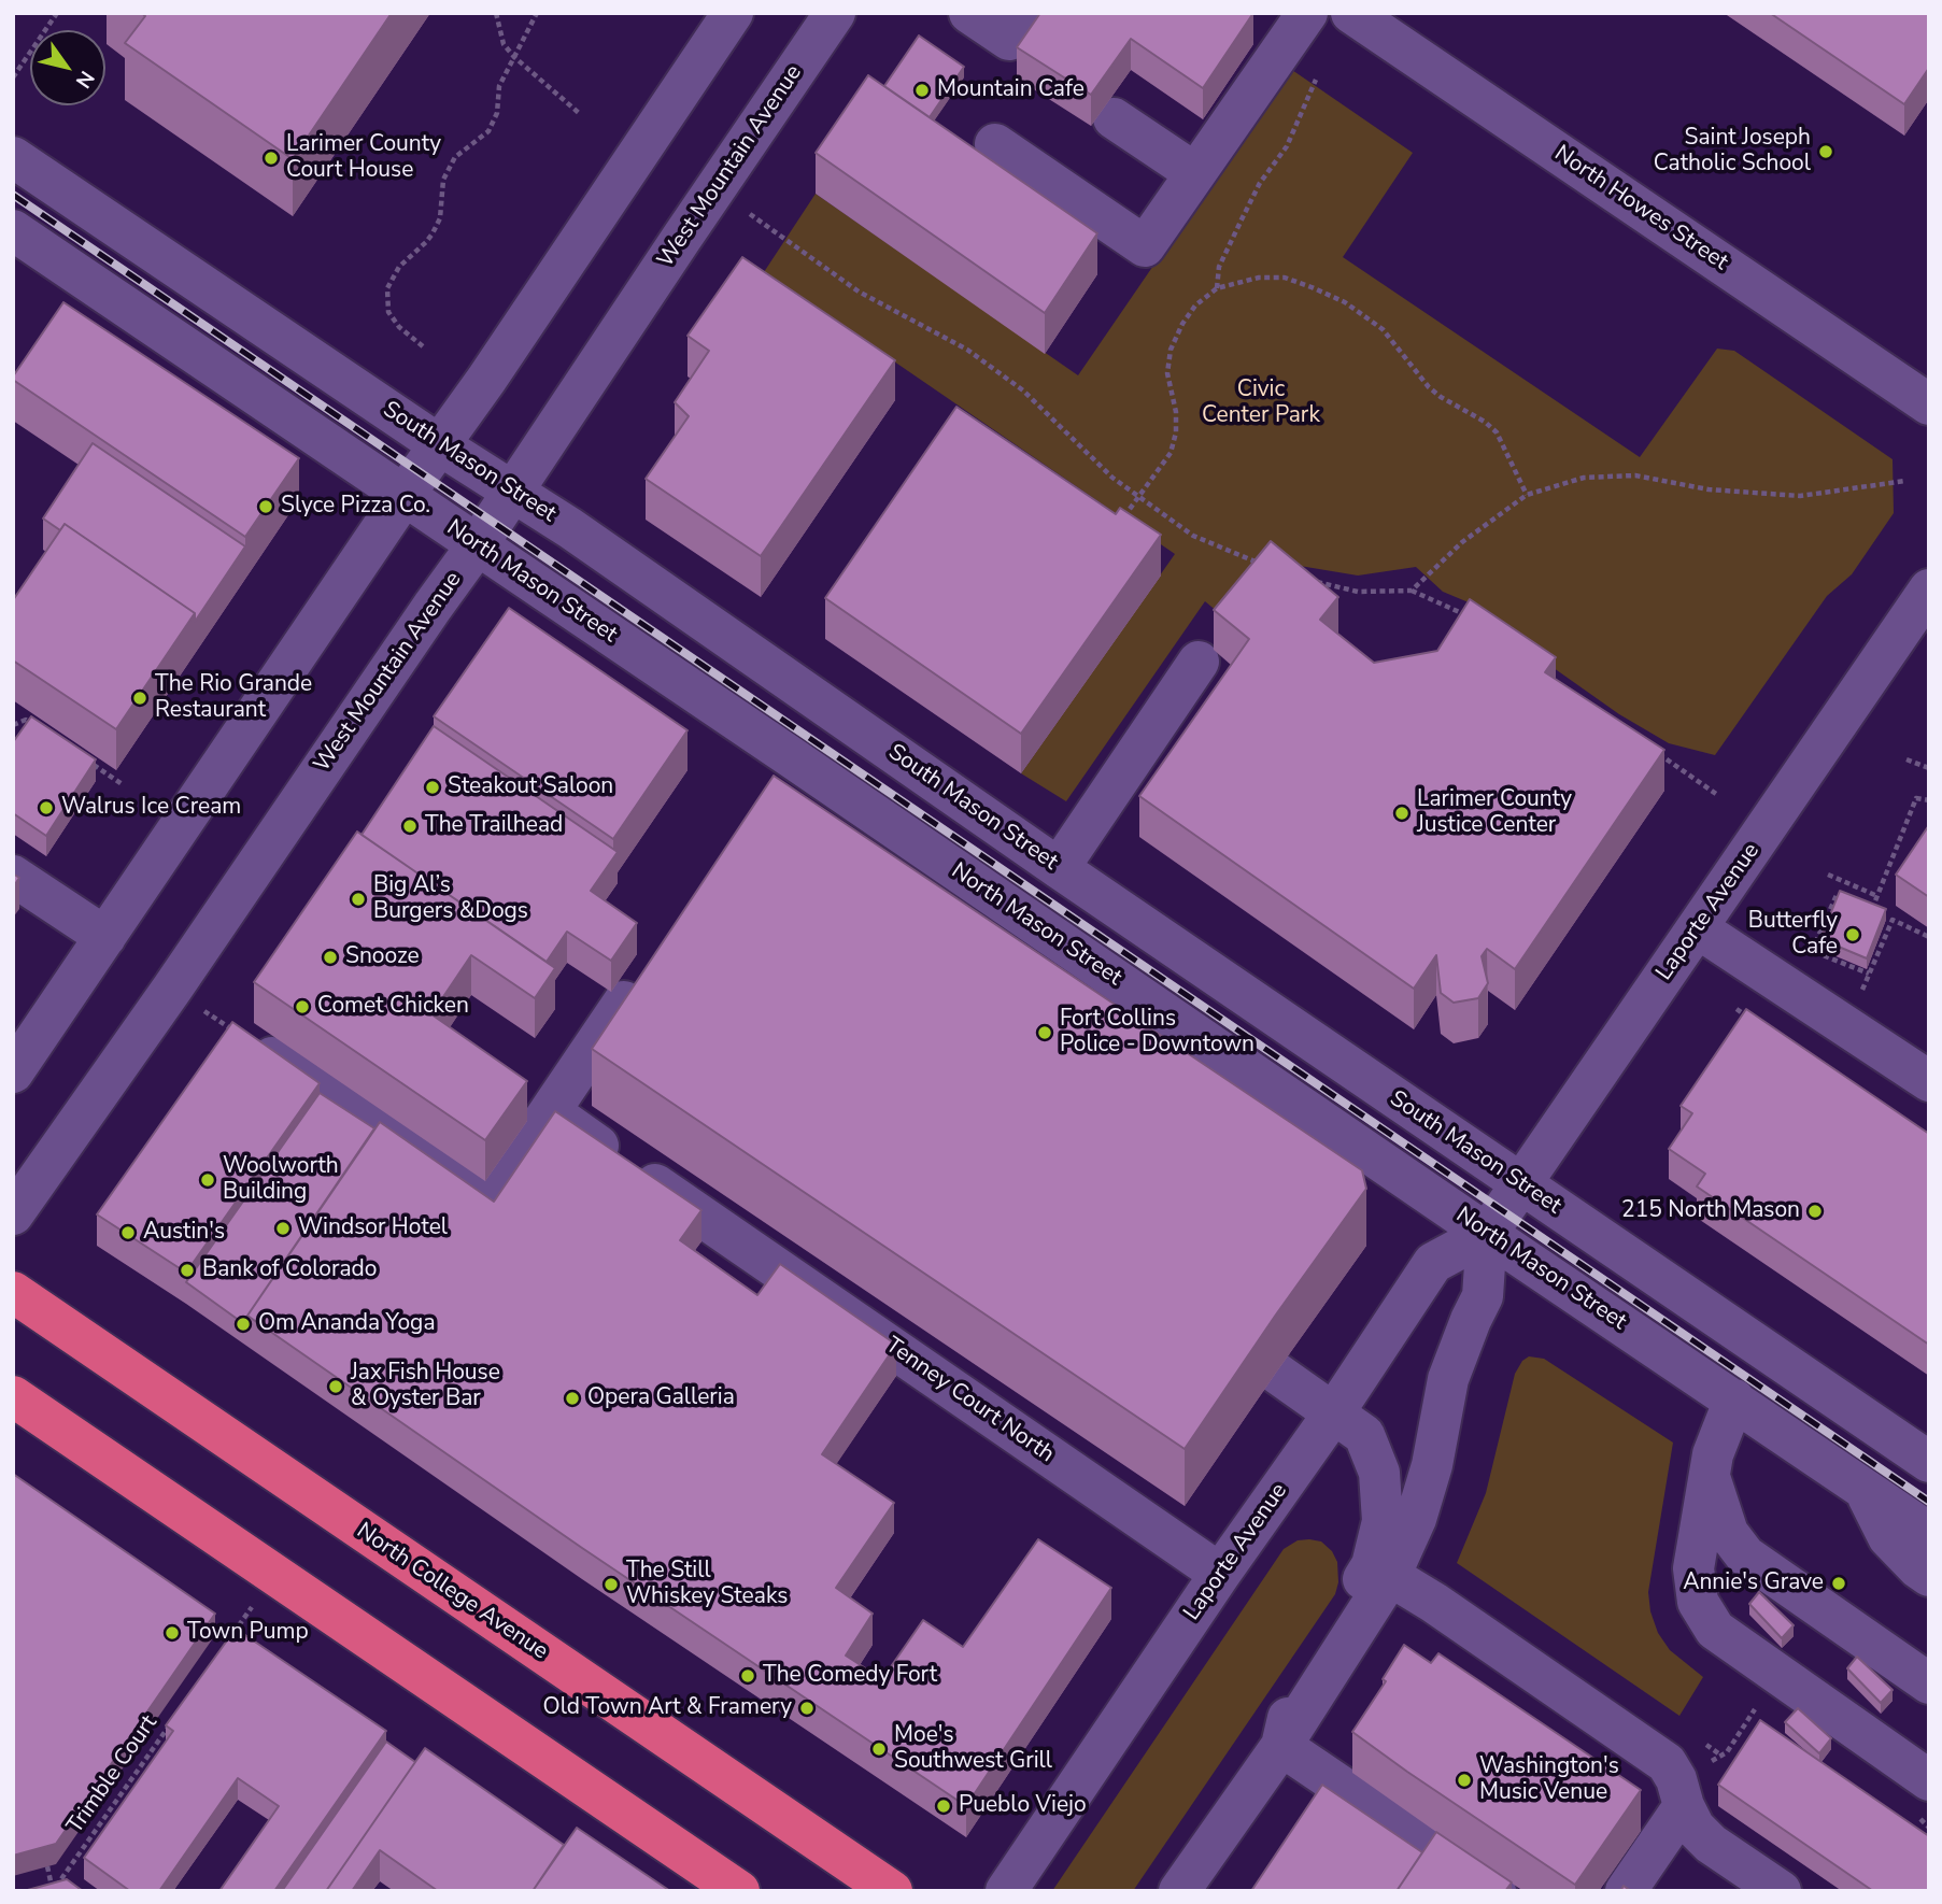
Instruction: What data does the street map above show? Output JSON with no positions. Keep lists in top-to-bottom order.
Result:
{
  "streets": {
    "highway": ["North College Avenue"],
    "street": [
      "West Mountain Avenue",
      "North Howes Street",
      "South Mason Street",
      "North Mason Street",
      "Laporte Avenue",
      "Tenney Court North"
    ],
    "path": ["Trimble Court"]
  },
  "crossings": [
    ["West Mountain Avenue", "South Mason Street"],
    ["West Mountain Avenue", "North Mason Street"],
    ["South Mason Street", "Laporte Avenue"],
    ["North Mason Street", "Laporte Avenue"],
    ["Laporte Avenue", "Tenney Court North"]
  ],
  "parks": ["Civic Center Park"],
  "places": [
    "Mountain Cafe",
    "Saint Joseph Catholic School",
    "Larimer County Court House",
    "Slyce Pizza Co.",
    "The Rio Grande Restaurant",
    "Steakout Saloon",
    "Walrus Ice Cream",
    "Larimer County Justice Center",
    "The Trailhead",
    "Big Al’s Burgers &Dogs",
    "Butterfly Cafe",
    "Snooze",
    "Comet Chicken",
    "Fort Collins Police - Downtown",
    "Woolworth Building",
    "215 North Mason",
    "Windsor Hotel",
    "Austin's",
    "Bank of Colorado",
    "Om Ananda Yoga",
    "Jax Fish House & Oyster Bar",
    "Opera Galleria",
    "Annie's Grave",
    "The Still Whiskey Steaks",
    "Town Pump",
    "The Comedy Fort",
    "Old Town Art & Framery",
    "Moe's Southwest Grill",
    "Washington's Music Venue",
    "Pueblo Viejo"
  ],
  "north": "bottom right"
}
